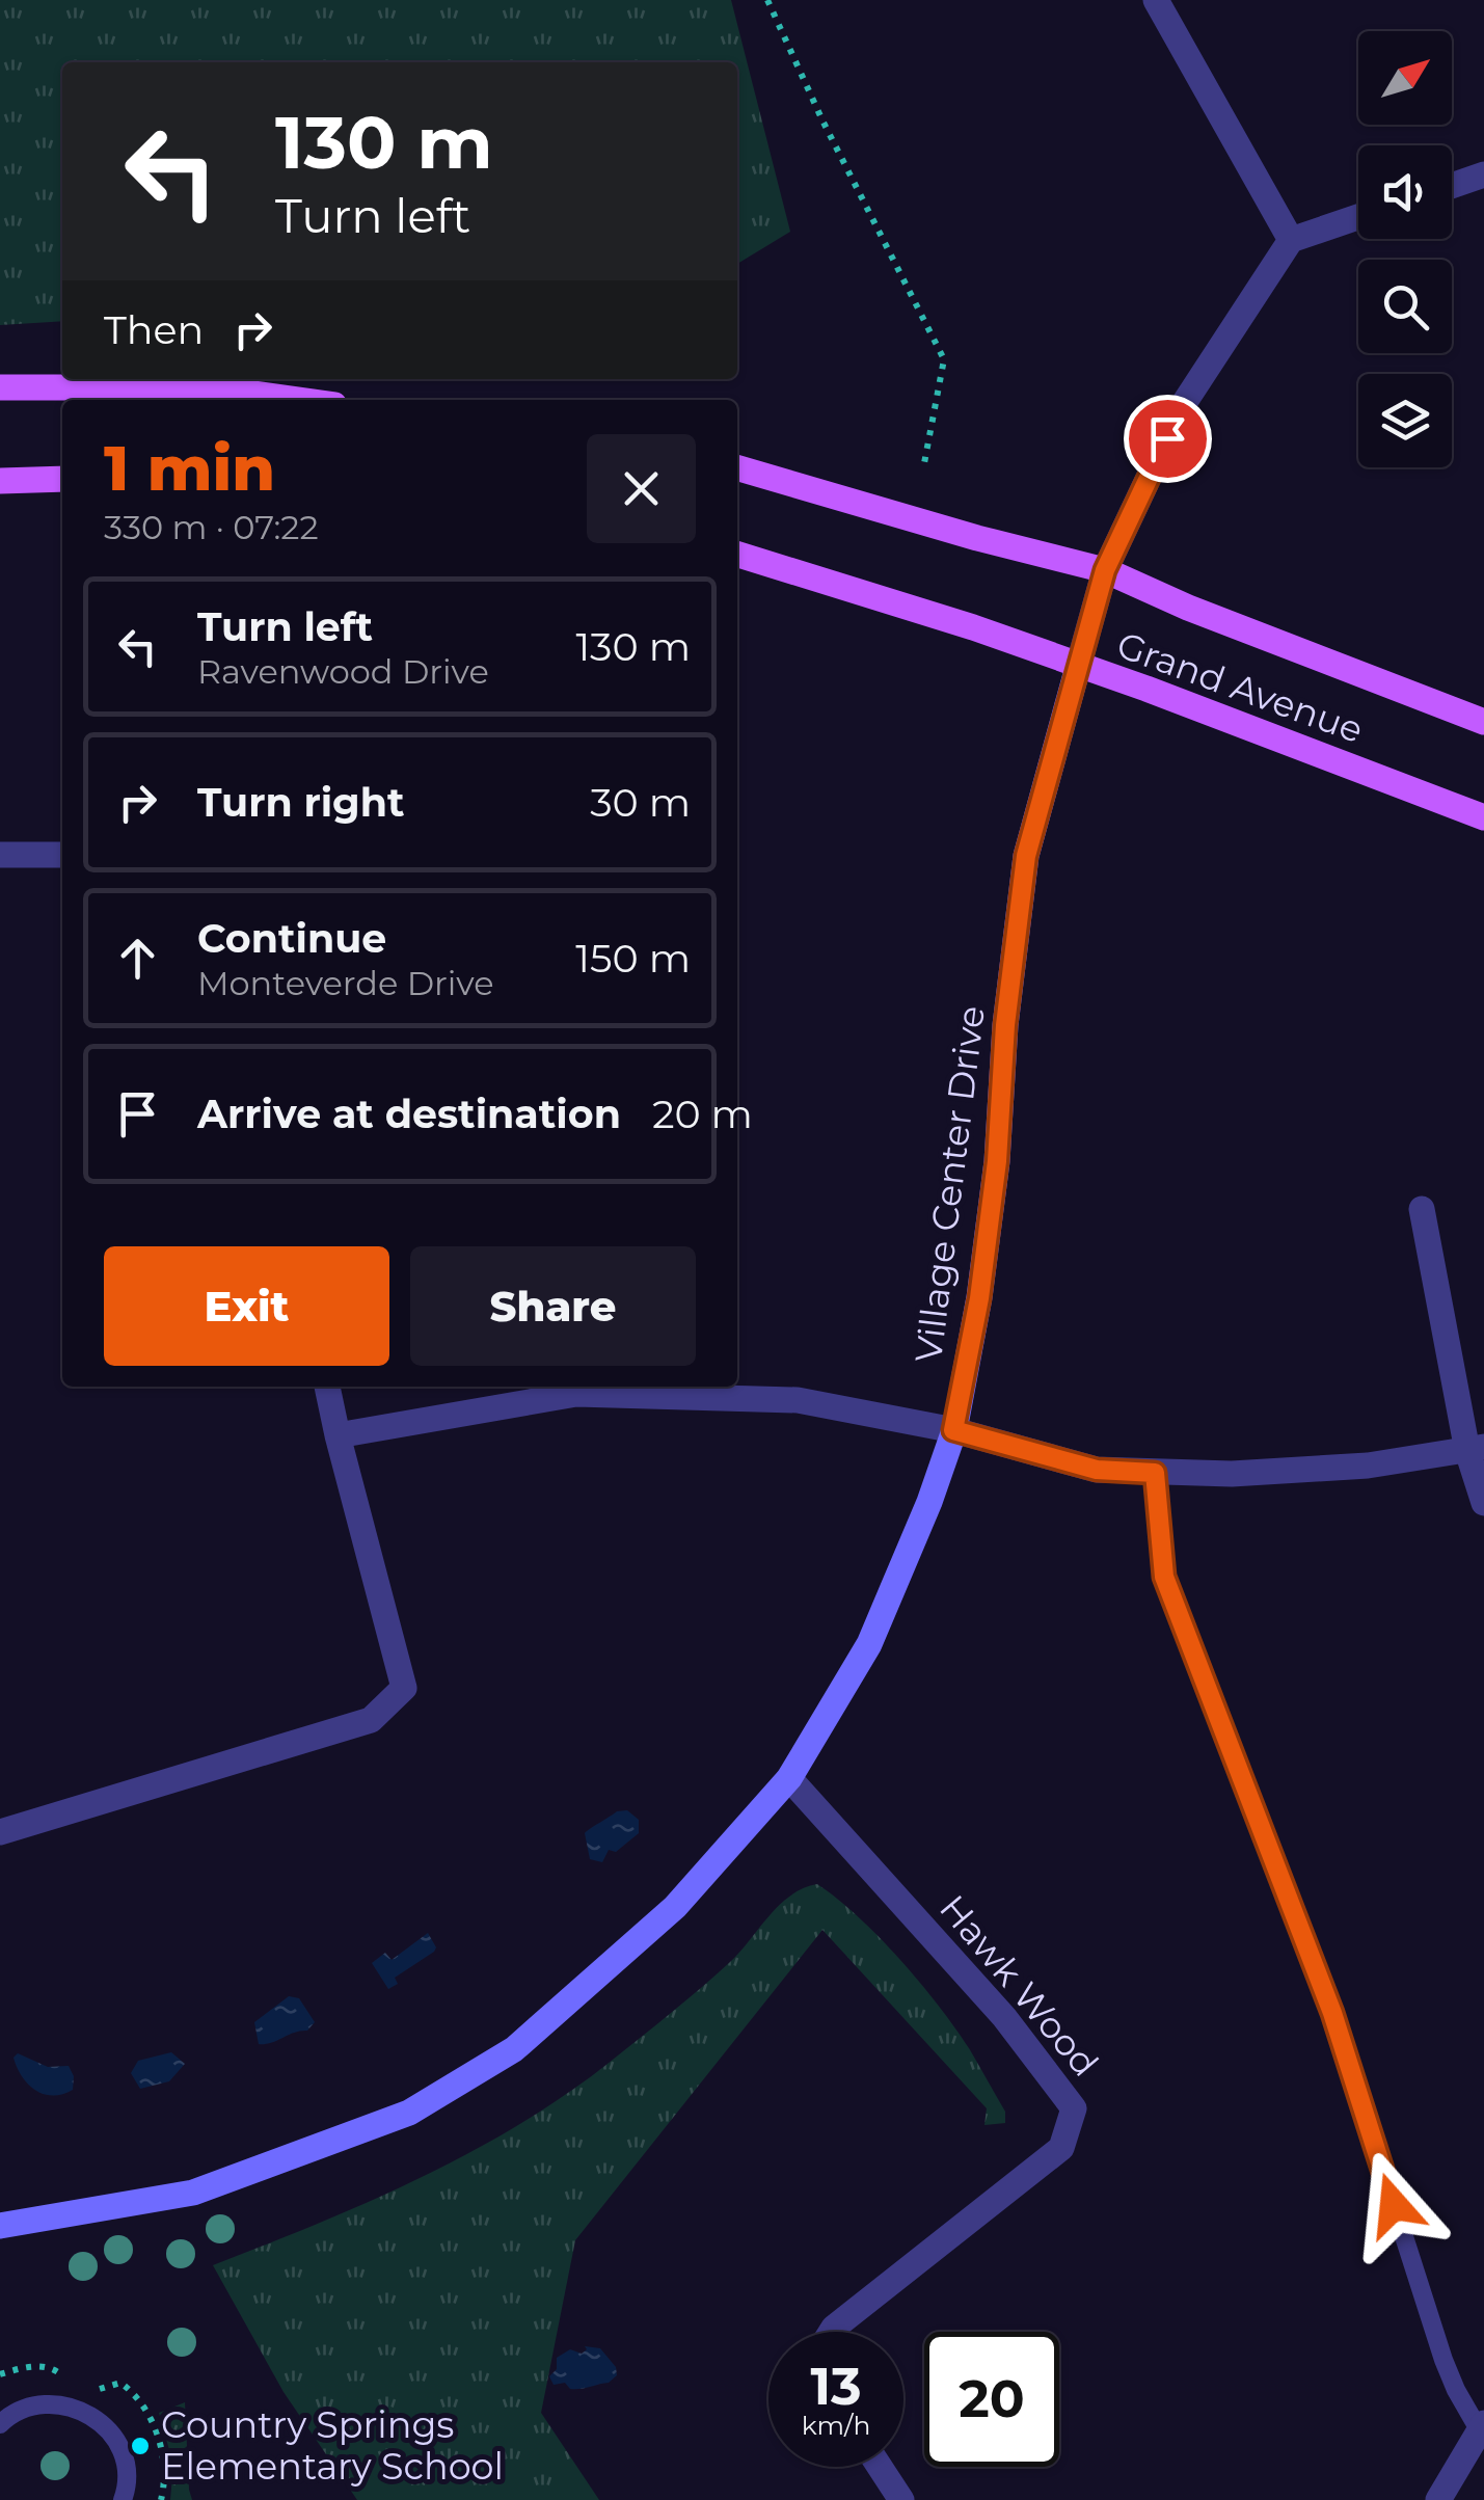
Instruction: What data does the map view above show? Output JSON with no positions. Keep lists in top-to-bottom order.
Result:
{
  "streets": {
    "main road": ["Grand Avenue"],
    "street": ["Village Center Drive", "Hawk Wood"]
  },
  "crossings": [
    ["Grand Avenue", "Village Center Drive"],
    ["Village Center Drive", "Hawk Wood"]
  ],
  "places": ["Country Springs Elementary School"],
  "north": "top right",
  "page": {
    "turn": ["130 m", "Turn left"],
    "then": "Then",
    "heading": ["1 min", "330 m · 07:22"],
    "list": [
      {
        "name": "Turn left",
        "note": "Ravenwood Drive",
        "value": "130 m"
      },
      {
        "name": "Turn right",
        "value": "30 m"
      },
      {
        "name": "Continue",
        "note": "Monteverde Drive",
        "value": "150 m"
      },
      {
        "name": "Arrive at destination",
        "value": "20 m"
      }
    ],
    "buttons": ["Exit", "Share"],
    "speed": "13 km/h",
    "limit": "20"
  }
}
